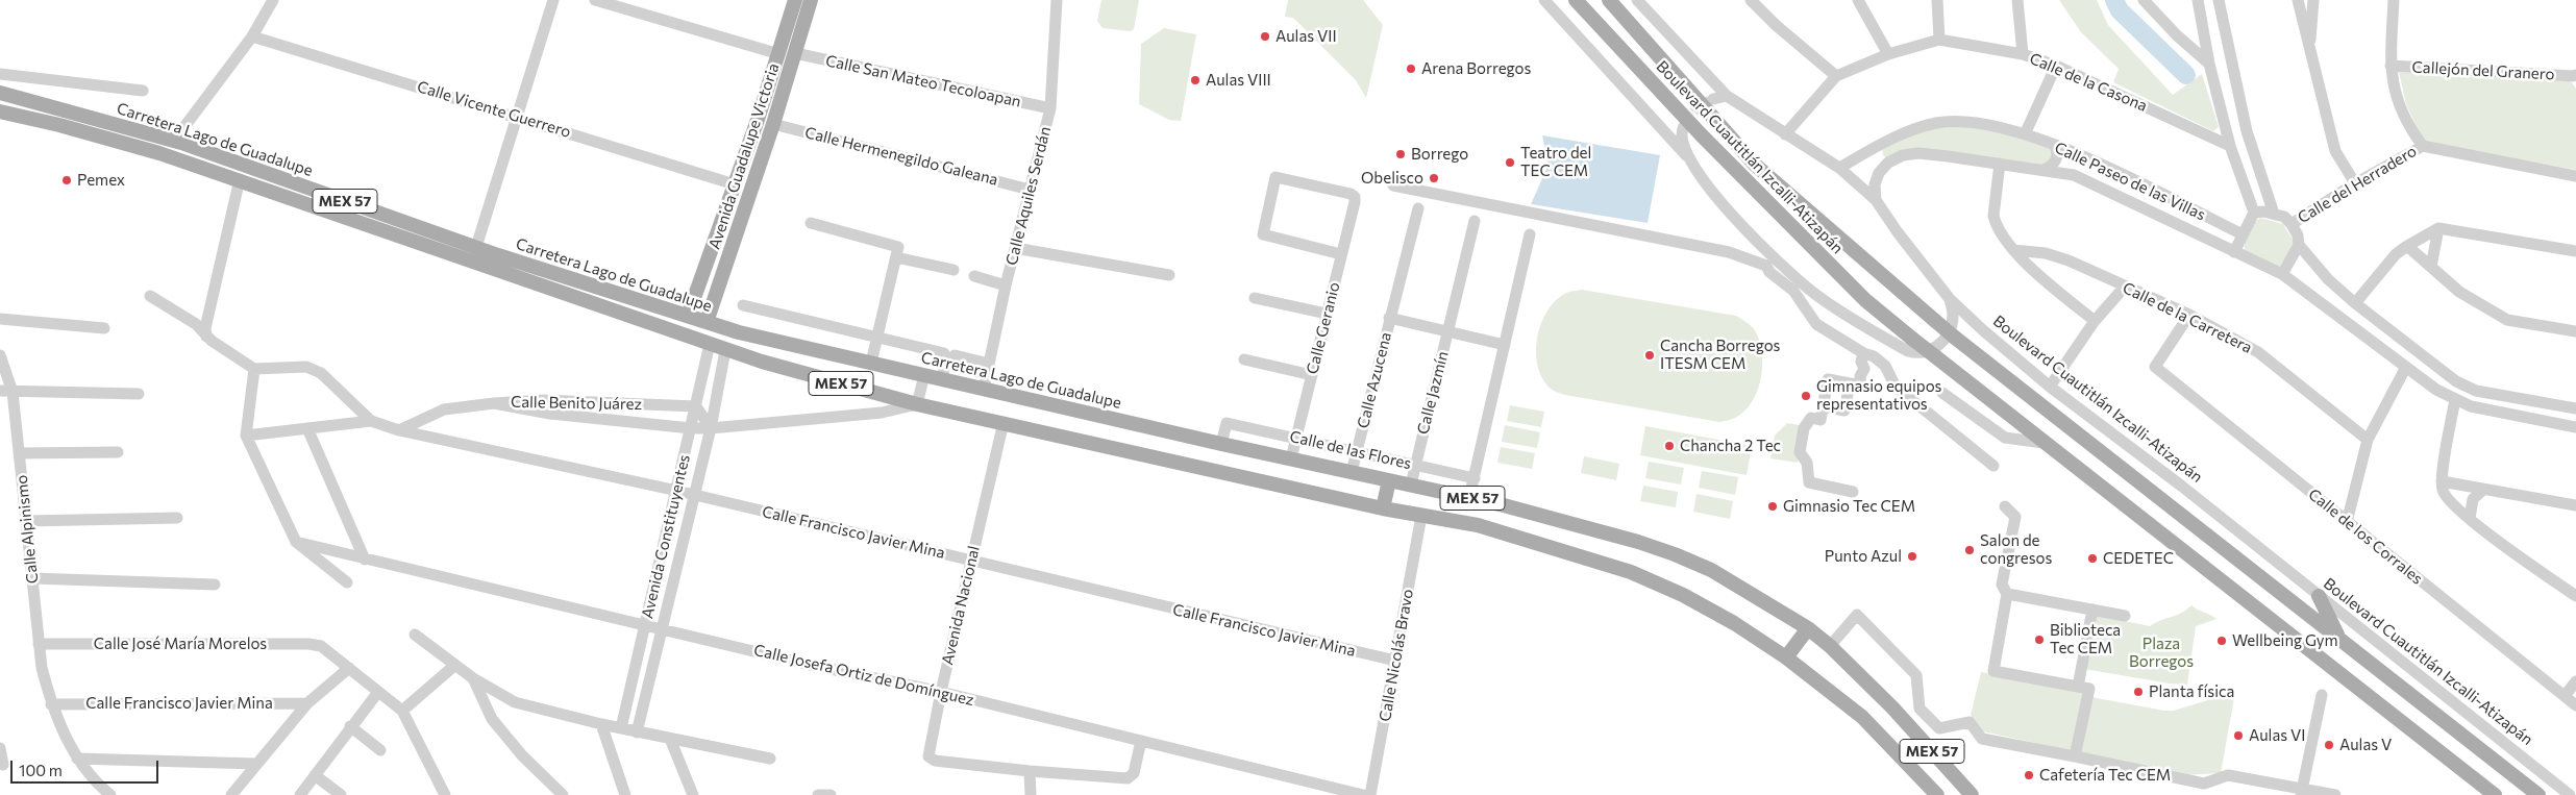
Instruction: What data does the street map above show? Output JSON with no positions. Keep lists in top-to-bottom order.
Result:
{
  "streets": {
    "main road": [
      "Carretera Lago de Guadalupe",
      "Avenida Guadalupe Victoria",
      "Boulevard Cuautitlán Izcalli-Atizapán",
      "MEX 57"
    ],
    "street": [
      "Callejón del Granero",
      "Calle San Mateo Tecoloapan",
      "Calle de la Casona",
      "Calle Vicente Guerrero",
      "Calle Hermenegildo Galeana",
      "Calle Paseo de las Villas",
      "Calle del Herradero",
      "Calle Aquiles Serdán",
      "Calle de la Carretera",
      "Calle Geranio",
      "Calle Azucena",
      "Calle Jazmín",
      "Calle Benito Juárez",
      "Calle de las Flores",
      "Calle Alpinismo",
      "Calle Francisco Javier Mina",
      "Avenida Constituyentes",
      "Calle de los Corrales",
      "Avenida Nacional",
      "Calle José María Morelos",
      "Calle Nicolás Bravo",
      "Calle Josefa Ortiz de Domínguez"
    ]
  },
  "crossings": [
    ["Calle San Mateo Tecoloapan", "Avenida Guadalupe Victoria"],
    ["Calle San Mateo Tecoloapan", "Calle Aquiles Serdán"],
    ["Calle de la Casona", "Boulevard Cuautitlán Izcalli-Atizapán"],
    ["Calle Vicente Guerrero", "Avenida Guadalupe Victoria"],
    ["Carretera Lago de Guadalupe", "Avenida Guadalupe Victoria"],
    ["Carretera Lago de Guadalupe", "Calle Aquiles Serdán"],
    ["Carretera Lago de Guadalupe", "Calle Geranio"],
    ["Carretera Lago de Guadalupe", "Calle Azucena"],
    ["Carretera Lago de Guadalupe", "Calle Jazmín"],
    ["Carretera Lago de Guadalupe", "Calle de las Flores"],
    ["Carretera Lago de Guadalupe", "Avenida Constituyentes"],
    ["Carretera Lago de Guadalupe", "Avenida Nacional"],
    ["Carretera Lago de Guadalupe", "Calle Nicolás Bravo"],
    ["Avenida Guadalupe Victoria", "Calle Hermenegildo Galeana"],
    ["Calle Hermenegildo Galeana", "Calle Aquiles Serdán"],
    ["Boulevard Cuautitlán Izcalli-Atizapán", "Calle Paseo de las Villas"],
    ["Calle Paseo de las Villas", "Calle del Herradero"],
    ["Calle de la Carretera", "Calle de los Corrales"],
    ["Calle Geranio", "Calle de las Flores"],
    ["Calle Azucena", "Calle de las Flores"],
    ["Calle Jazmín", "Calle de las Flores"],
    ["Calle Benito Juárez", "Calle Francisco Javier Mina"],
    ["Calle Benito Juárez", "Avenida Constituyentes"],
    ["Calle Alpinismo", "Calle Francisco Javier Mina"],
    ["Calle Alpinismo", "Calle José María Morelos"],
    ["Calle Francisco Javier Mina", "Avenida Constituyentes"],
    ["Calle Francisco Javier Mina", "Avenida Nacional"],
    ["Calle Francisco Javier Mina", "Calle Nicolás Bravo"],
    ["Avenida Constituyentes", "Calle Josefa Ortiz de Domínguez"],
    ["Avenida Nacional", "Calle Josefa Ortiz de Domínguez"]
  ],
  "parks": ["Plaza Borregos"],
  "places": [
    "Aulas VII",
    "Arena Borregos",
    "Aulas VIII",
    "Borrego",
    "Teatro del TEC CEM",
    "Obelisco",
    "Pemex",
    "Cancha Borregos ITESM CEM",
    "Gimnasio equipos representativos",
    "Chancha 2 Tec",
    "Gimnasio Tec CEM",
    "Salon de congresos",
    "Punto Azul",
    "CEDETEC",
    "Biblioteca Tec CEM",
    "Wellbeing Gym",
    "Planta física",
    "Aulas VI",
    "Aulas V",
    "Cafetería Tec CEM"
  ],
  "scale_bar": "100 m"
}
